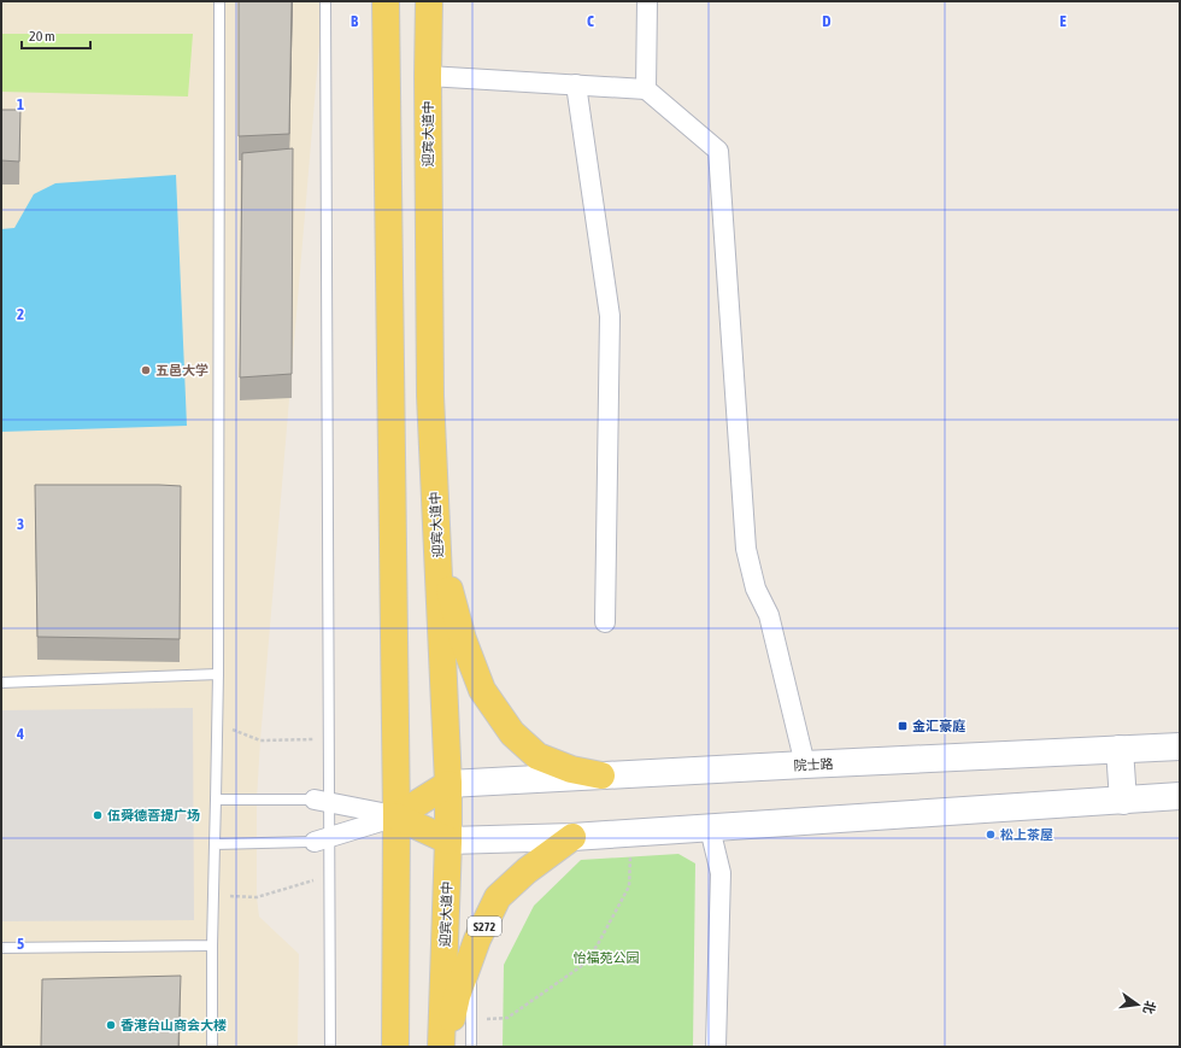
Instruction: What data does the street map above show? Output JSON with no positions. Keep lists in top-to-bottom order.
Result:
{
  "streets": {
    "main road": ["迎宾大道中", "院士路", "S272"]
  },
  "crossings": [
    ["迎宾大道中", "院士路"],
    ["迎宾大道中", "S272"]
  ],
  "parks": ["怡福苑公园"],
  "places": {
    "other": [
      "五邑大学",
      "伍舜德菩提广场",
      "松上茶屋",
      "香港台山商会大楼"
    ],
    "transit": ["金汇豪庭"]
  },
  "scale_bar": "20 m",
  "north": "right",
  "grid": {
    "columns": [
      "B",
      "C",
      "D",
      "E"
    ],
    "rows": [
      "1",
      "2",
      "3",
      "4",
      "5"
    ]
  }
}
